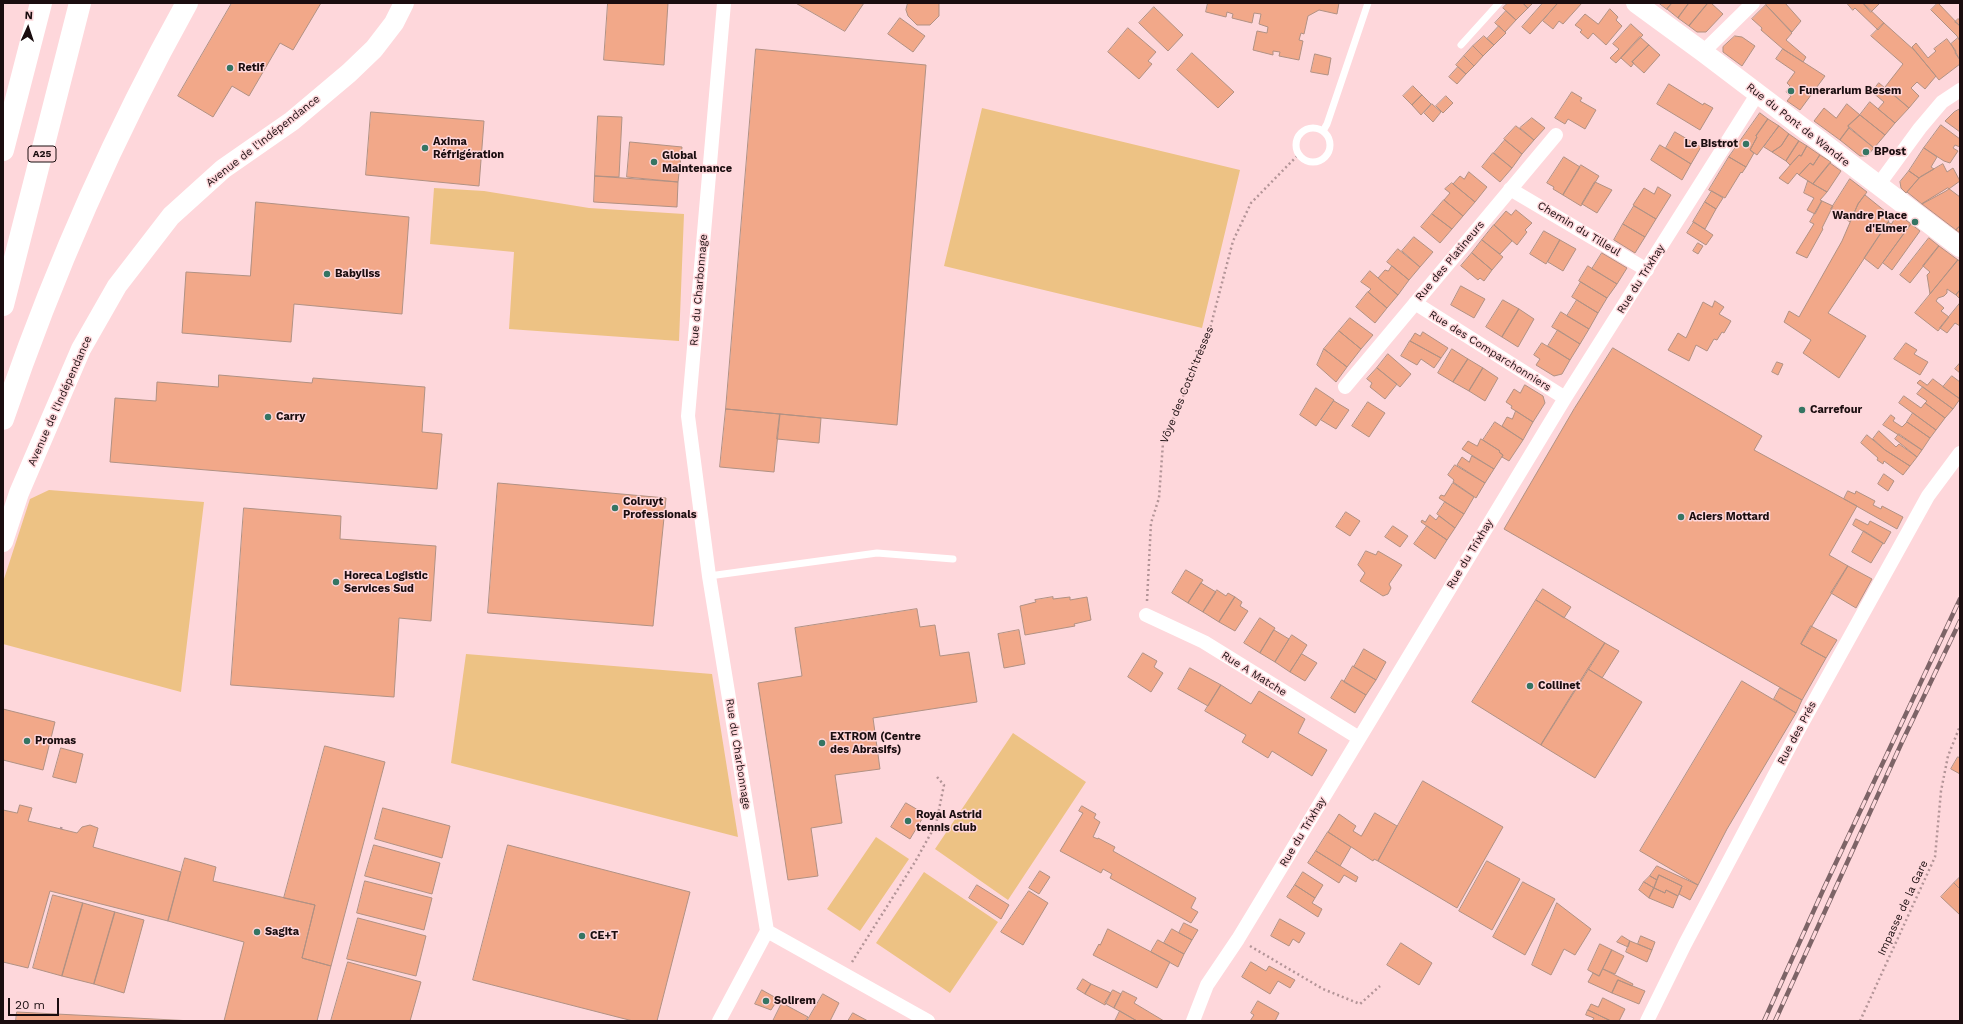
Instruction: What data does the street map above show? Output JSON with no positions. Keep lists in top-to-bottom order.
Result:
{
  "streets": {
    "highway": ["A25"],
    "main road": ["Rue du Pont de Wandre", "Avenue de l'Indépendance"],
    "street": [
      "Chemin du Tilleul",
      "Rue des Platineurs",
      "Rue du Trixhay",
      "Rue du Charbonnage",
      "Rue des Comparchonniers",
      "Rue A Matche",
      "Rue des Prés"
    ],
    "path": ["Vôye des Cotch'trèsses", "Impasse de la Gare"]
  },
  "crossings": [
    ["Rue du Pont de Wandre", "Rue du Trixhay"],
    ["Chemin du Tilleul", "Rue des Platineurs"],
    ["Chemin du Tilleul", "Rue du Trixhay"],
    ["Rue des Platineurs", "Rue des Comparchonniers"],
    ["Rue du Trixhay", "Rue des Comparchonniers"],
    ["Rue du Trixhay", "Rue A Matche"],
    ["Vôye des Cotch'trèsses", "Rue A Matche"]
  ],
  "places": [
    "Retif",
    "Funerarium Besem",
    "Le Bistrot",
    "Axima Réfrigération",
    "BPost",
    "Global Maintenance",
    "Wandre Place d'Elmer",
    "Babyliss",
    "Carrefour",
    "Carry",
    "Colruyt Professionals",
    "Aciers Mottard",
    "Horeca Logistic Services Sud",
    "Collinet",
    "Promas",
    "EXTROM (Centre des Abrasifs)",
    "Royal Astrid tennis club",
    "Sagita",
    "CE+T",
    "Solirem"
  ],
  "scale_bar": "20 m",
  "north": "top"
}
